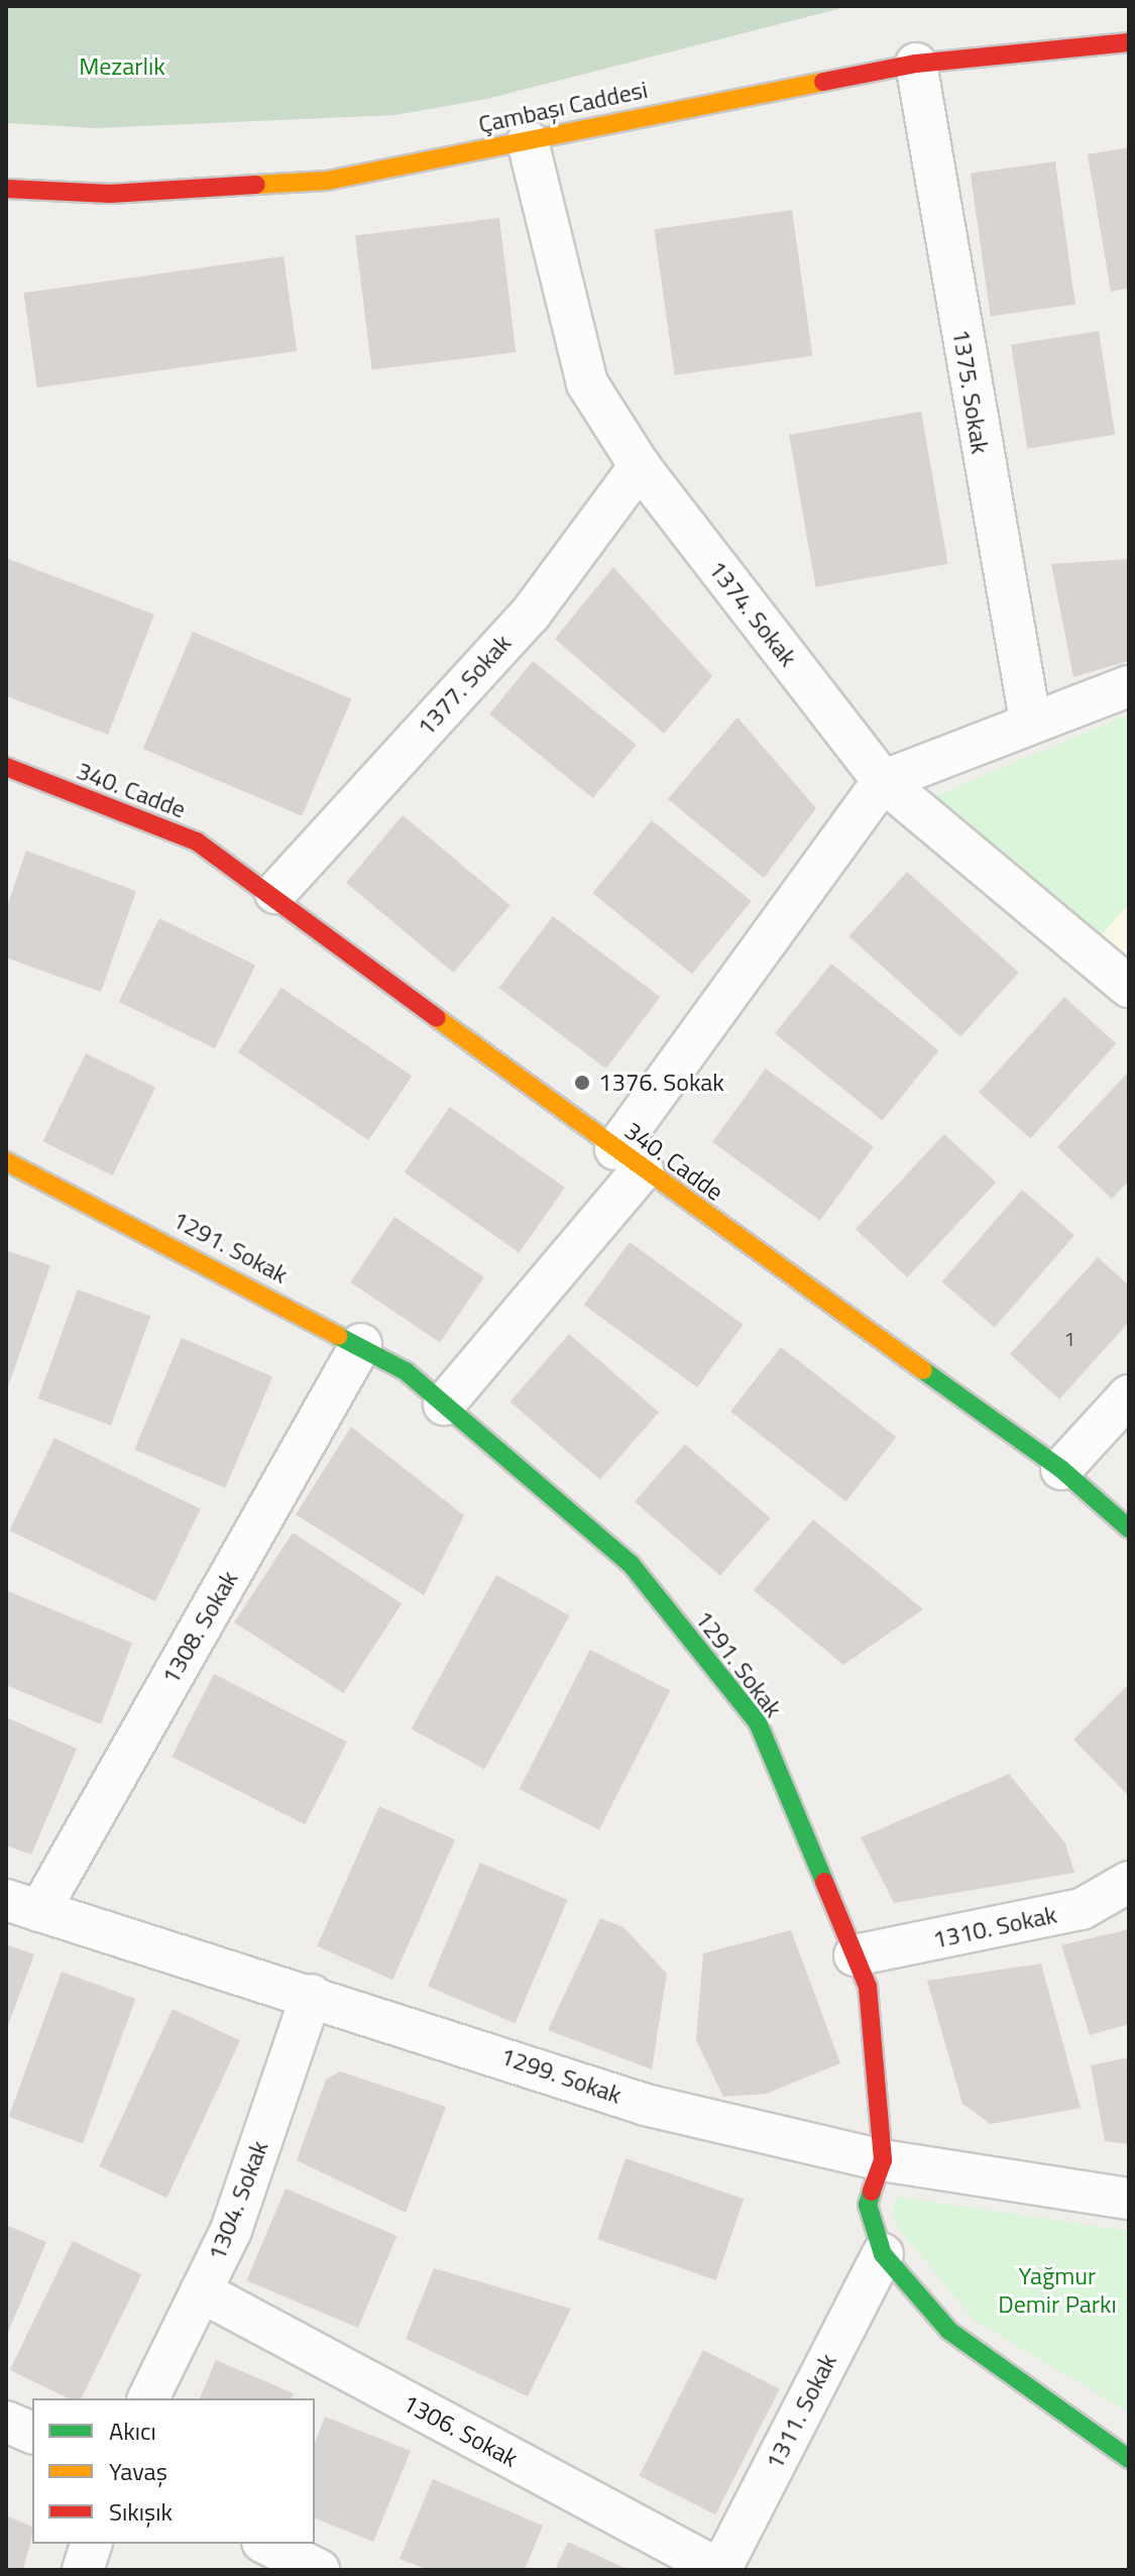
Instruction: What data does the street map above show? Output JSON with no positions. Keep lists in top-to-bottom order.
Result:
{
  "streets": {
    "street": [
      "Çambaşı Caddesi",
      "1375. Sokak",
      "1374. Sokak",
      "1377. Sokak",
      "340. Cadde",
      "1291. Sokak",
      "1308. Sokak",
      "1310. Sokak",
      "1299. Sokak",
      "1304. Sokak",
      "1311. Sokak",
      "1306. Sokak"
    ]
  },
  "crossings": [
    ["Çambaşı Caddesi", "1375. Sokak"],
    ["Çambaşı Caddesi", "1374. Sokak"],
    ["1374. Sokak", "1377. Sokak"],
    ["1377. Sokak", "340. Cadde"],
    ["1291. Sokak", "1308. Sokak"],
    ["1291. Sokak", "1310. Sokak"],
    ["1291. Sokak", "1299. Sokak"],
    ["1291. Sokak", "1311. Sokak"],
    ["1308. Sokak", "1299. Sokak"],
    ["1299. Sokak", "1304. Sokak"],
    ["1304. Sokak", "1306. Sokak"],
    ["1311. Sokak", "1306. Sokak"]
  ],
  "parks": ["Mezarlık", "Yağmur Demir Parkı"],
  "places": ["1376. Sokak"],
  "house_numbers": ["1"],
  "legend": ["Akıcı", "Yavaş", "Sıkışık"]
}
